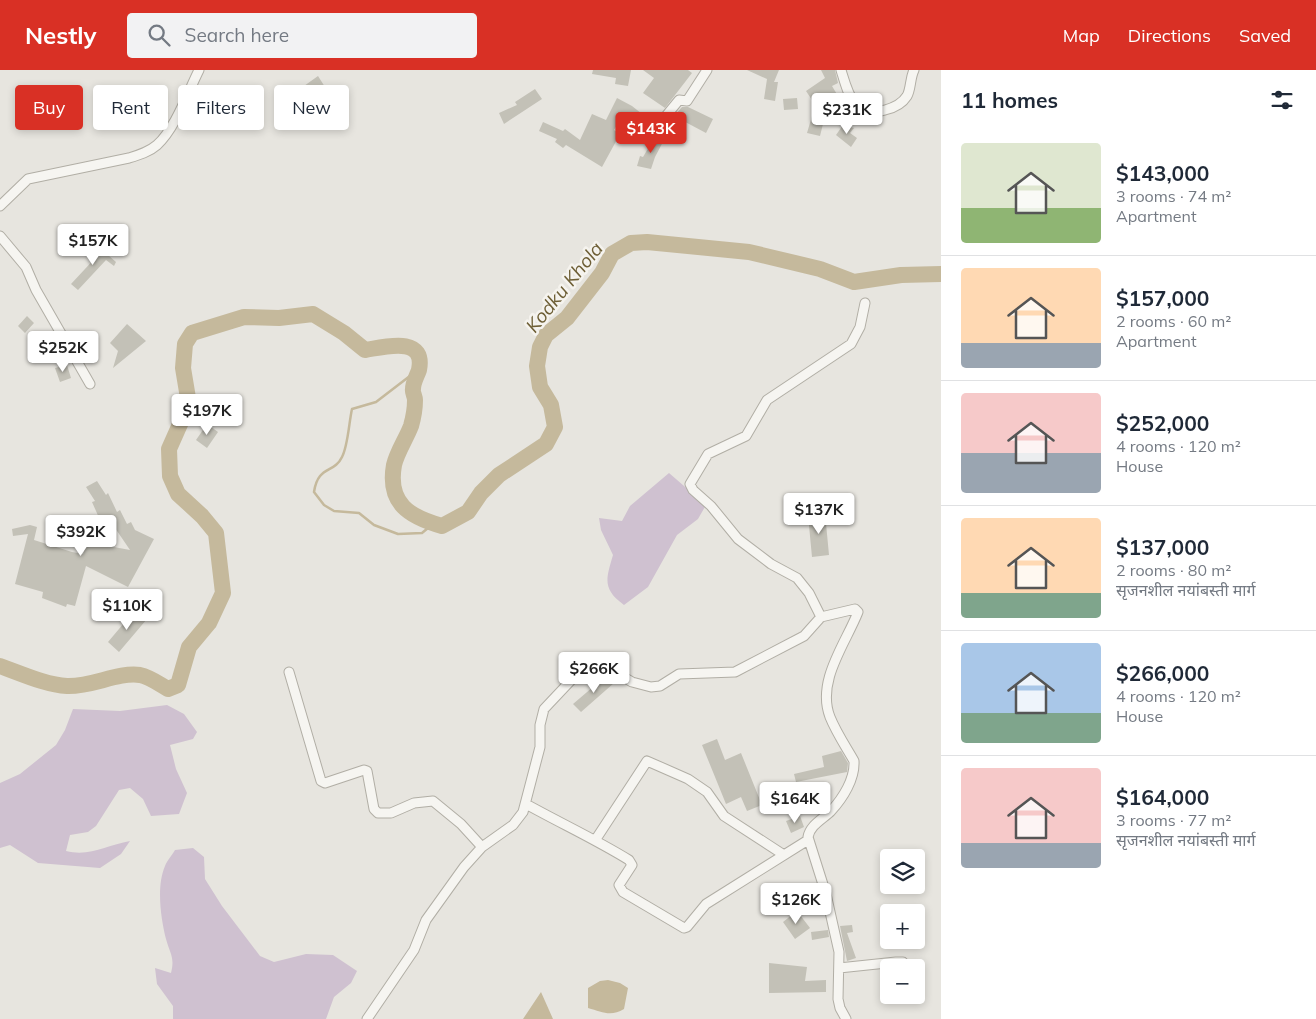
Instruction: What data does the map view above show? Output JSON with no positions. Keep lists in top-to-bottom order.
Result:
{
  "water": ["Kodku Khola"],
  "page": {
    "header": "Nestly",
    "search": "Search here",
    "nav": ["Map", "Directions", "Saved"],
    "heading": "11 homes",
    "chip": [
      "Buy",
      "Rent",
      "Filters",
      "New"
    ],
    "price": [
      "$231K",
      "$143K",
      "$157K",
      "$252K",
      "$197K",
      "$137K",
      "$392K",
      "$110K",
      "$266K",
      "$164K",
      "$126K"
    ],
    "list": [
      {
        "name": "$143,000",
        "note": "3 rooms · 74 m² · Apartment"
      },
      {
        "name": "$157,000",
        "note": "2 rooms · 60 m² · Apartment"
      },
      {
        "name": "$252,000",
        "note": "4 rooms · 120 m² · House"
      },
      {
        "name": "$137,000",
        "note": "2 rooms · 80 m² · सृजनशील नयांबस्ती मार्ग"
      },
      {
        "name": "$266,000",
        "note": "4 rooms · 120 m² · House"
      },
      {
        "name": "$164,000",
        "note": "3 rooms · 77 m² · सृजनशील नयांबस्ती मार्ग"
      }
    ],
    "map_buttons": ["+", "−"]
  }
}
